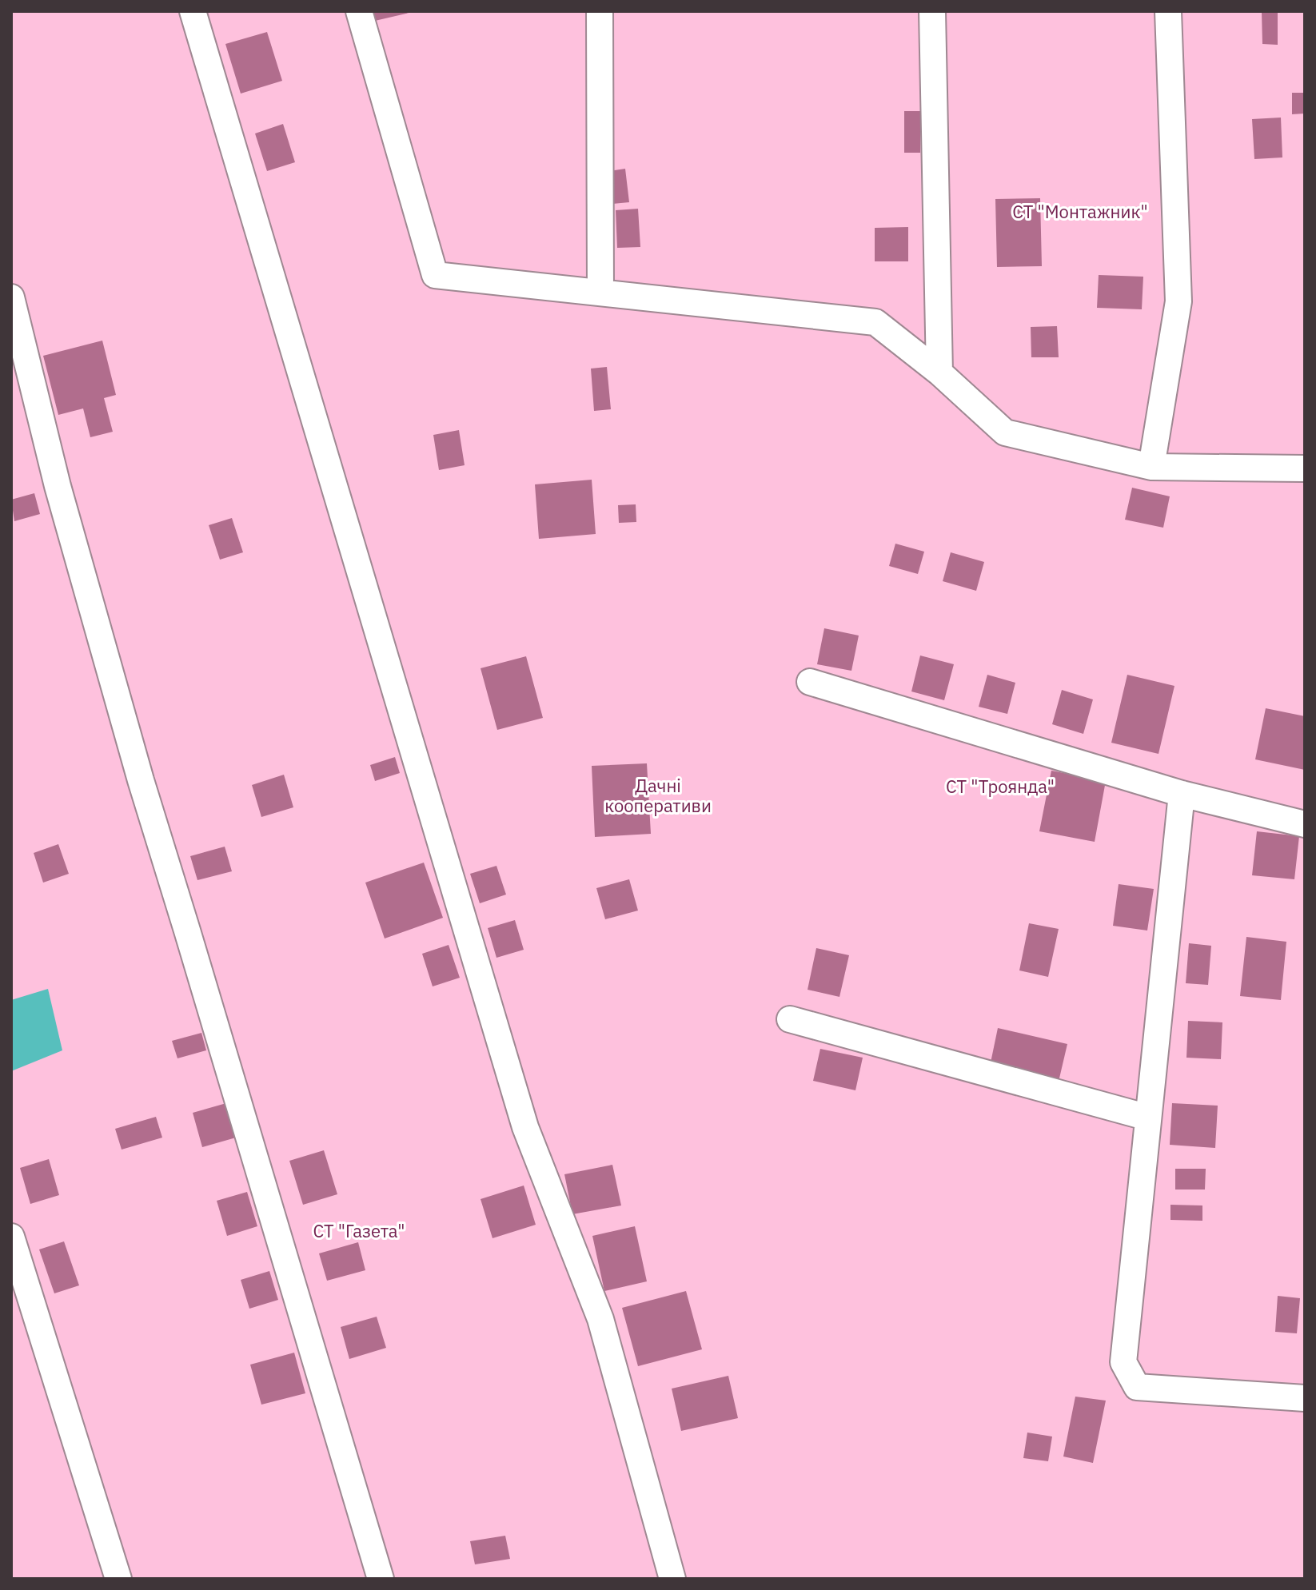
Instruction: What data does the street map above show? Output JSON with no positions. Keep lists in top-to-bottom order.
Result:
{
  "parks": [
    "СТ \"Монтажник\"",
    "Дачні кооперативи",
    "СТ \"Троянда\"",
    "СТ \"Газета\""
  ]
}
